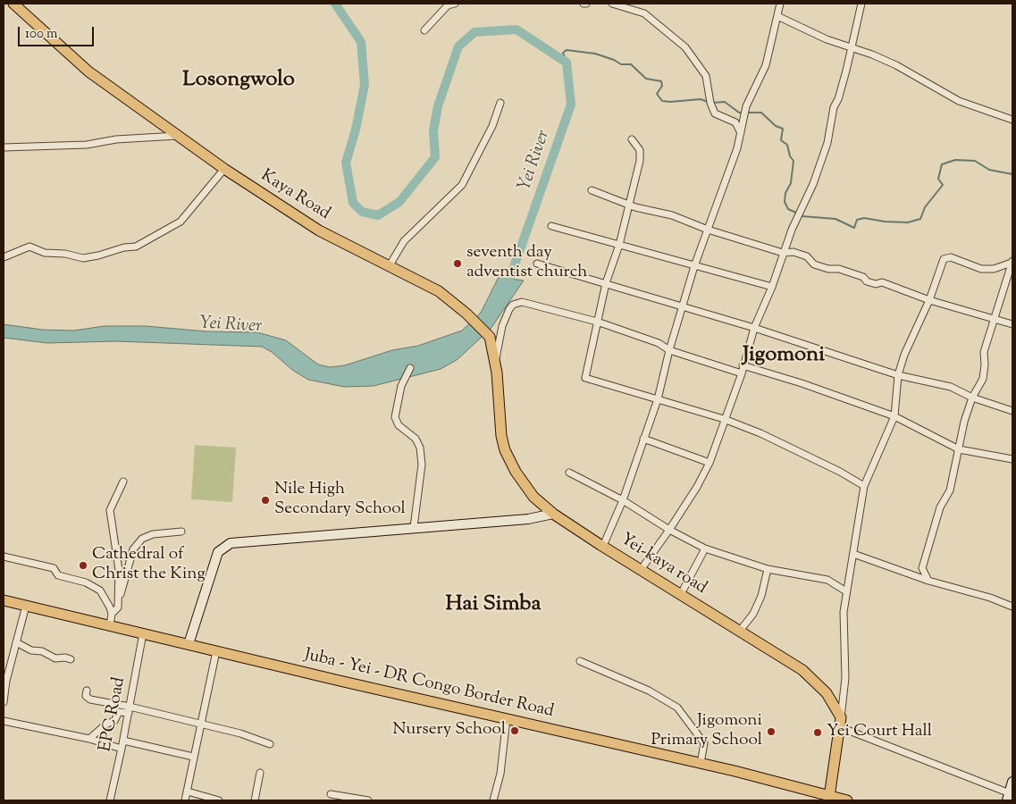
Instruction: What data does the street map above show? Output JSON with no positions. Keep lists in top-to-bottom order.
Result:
{
  "streets": {
    "main road": ["Kaya Road", "Yei-kaya road", "Juba - Yei - DR Congo Border Road"],
    "street": ["EPC Road"]
  },
  "crossings": [
    ["Kaya Road", "Yei-kaya road"],
    ["Juba - Yei - DR Congo Border Road", "EPC Road"]
  ],
  "districts": ["Losongwolo", "Jigomoni", "Hai Simba"],
  "water": ["Yei River"],
  "places": [
    "seventh day adventist church",
    "Nile High Secondary School",
    "Cathedral of Christ the King",
    "Nursery School",
    "Jigomoni Primary School",
    "Yei Court Hall"
  ],
  "scale_bar": "100 m"
}
